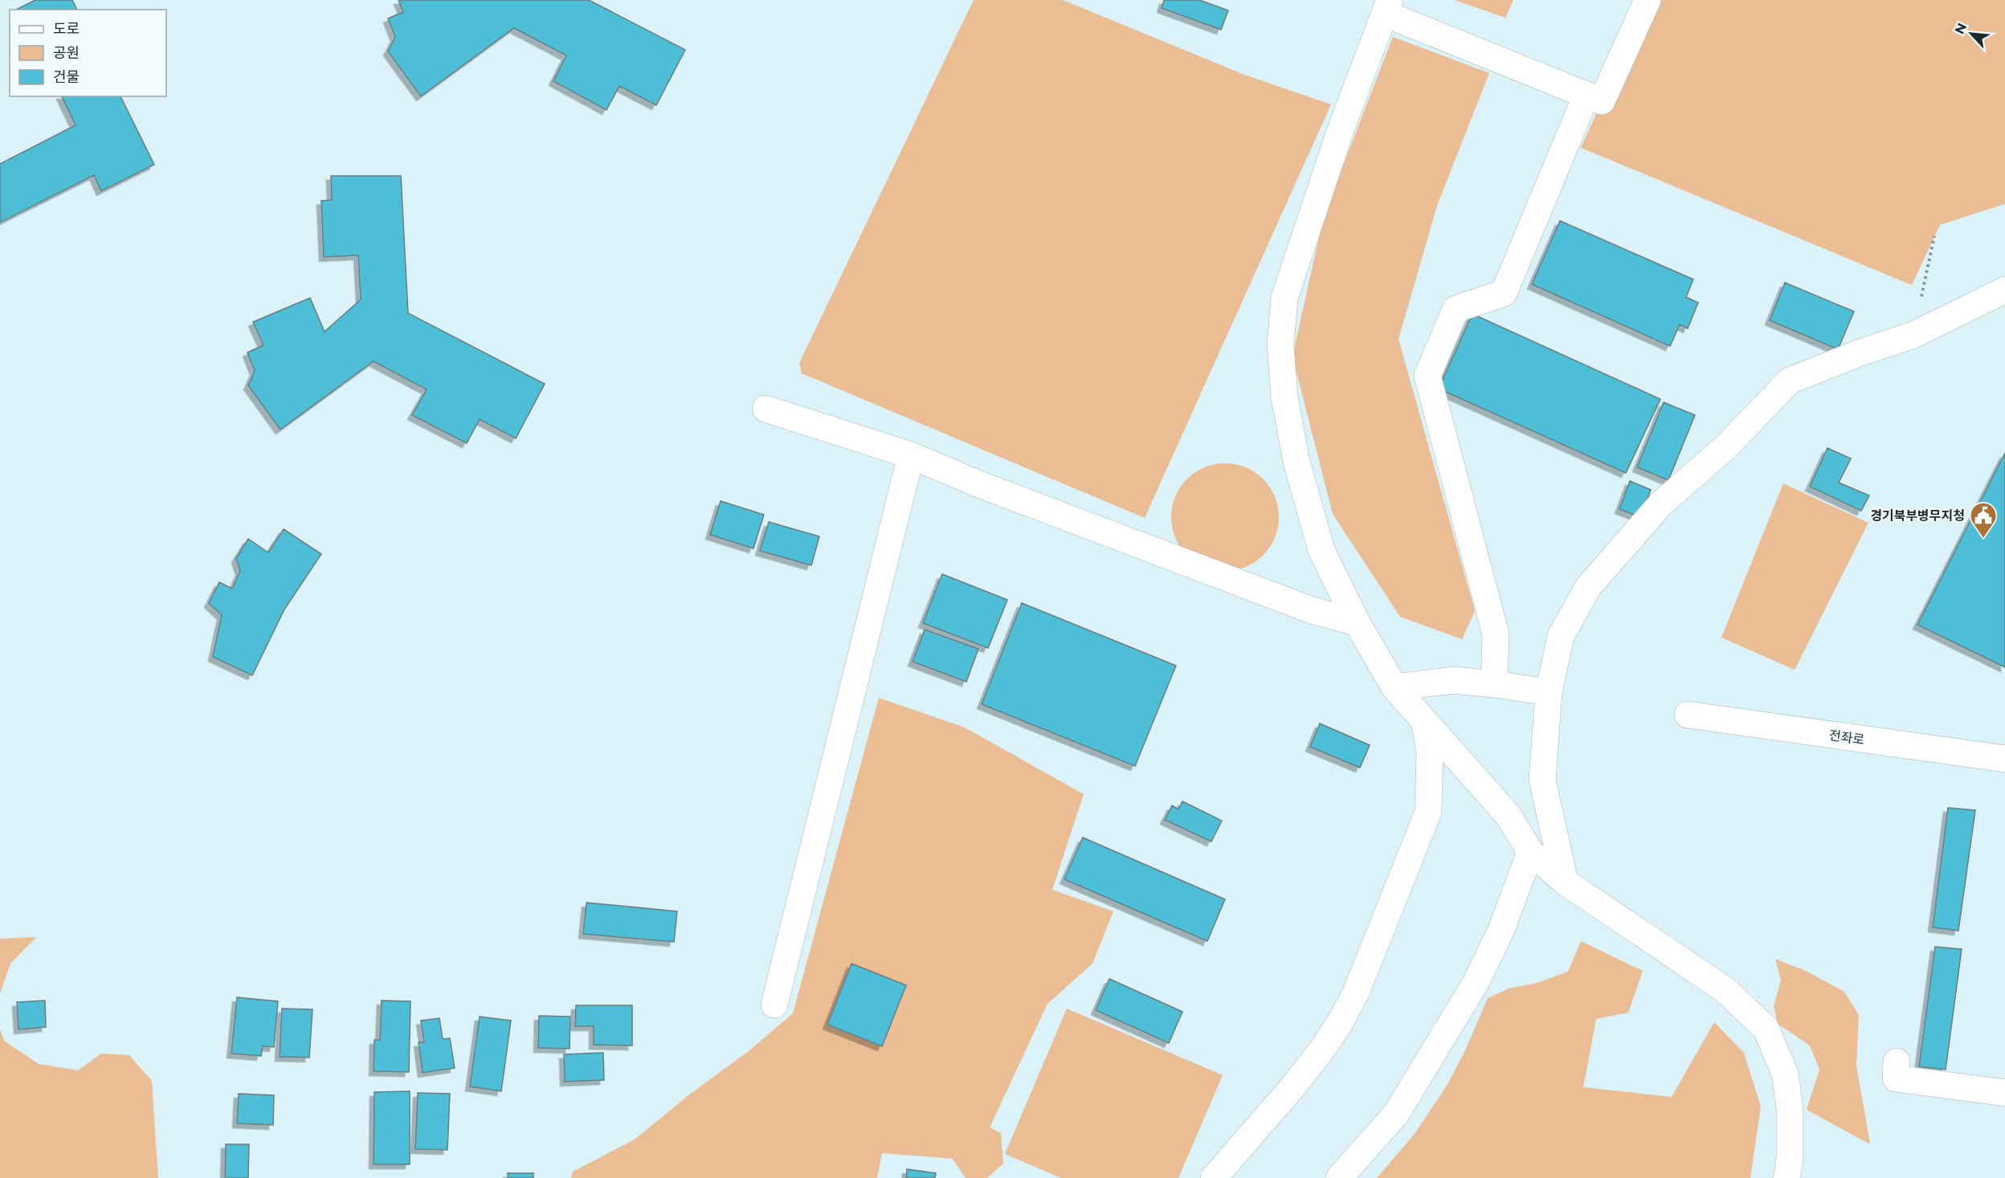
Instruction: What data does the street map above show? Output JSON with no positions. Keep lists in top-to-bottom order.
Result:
{
  "streets": {
    "street": ["전좌로"]
  },
  "places": {
    "public building": ["경기북부병무지청"]
  },
  "legend": ["도로", "공원", "건물"],
  "north": "top left"
}
